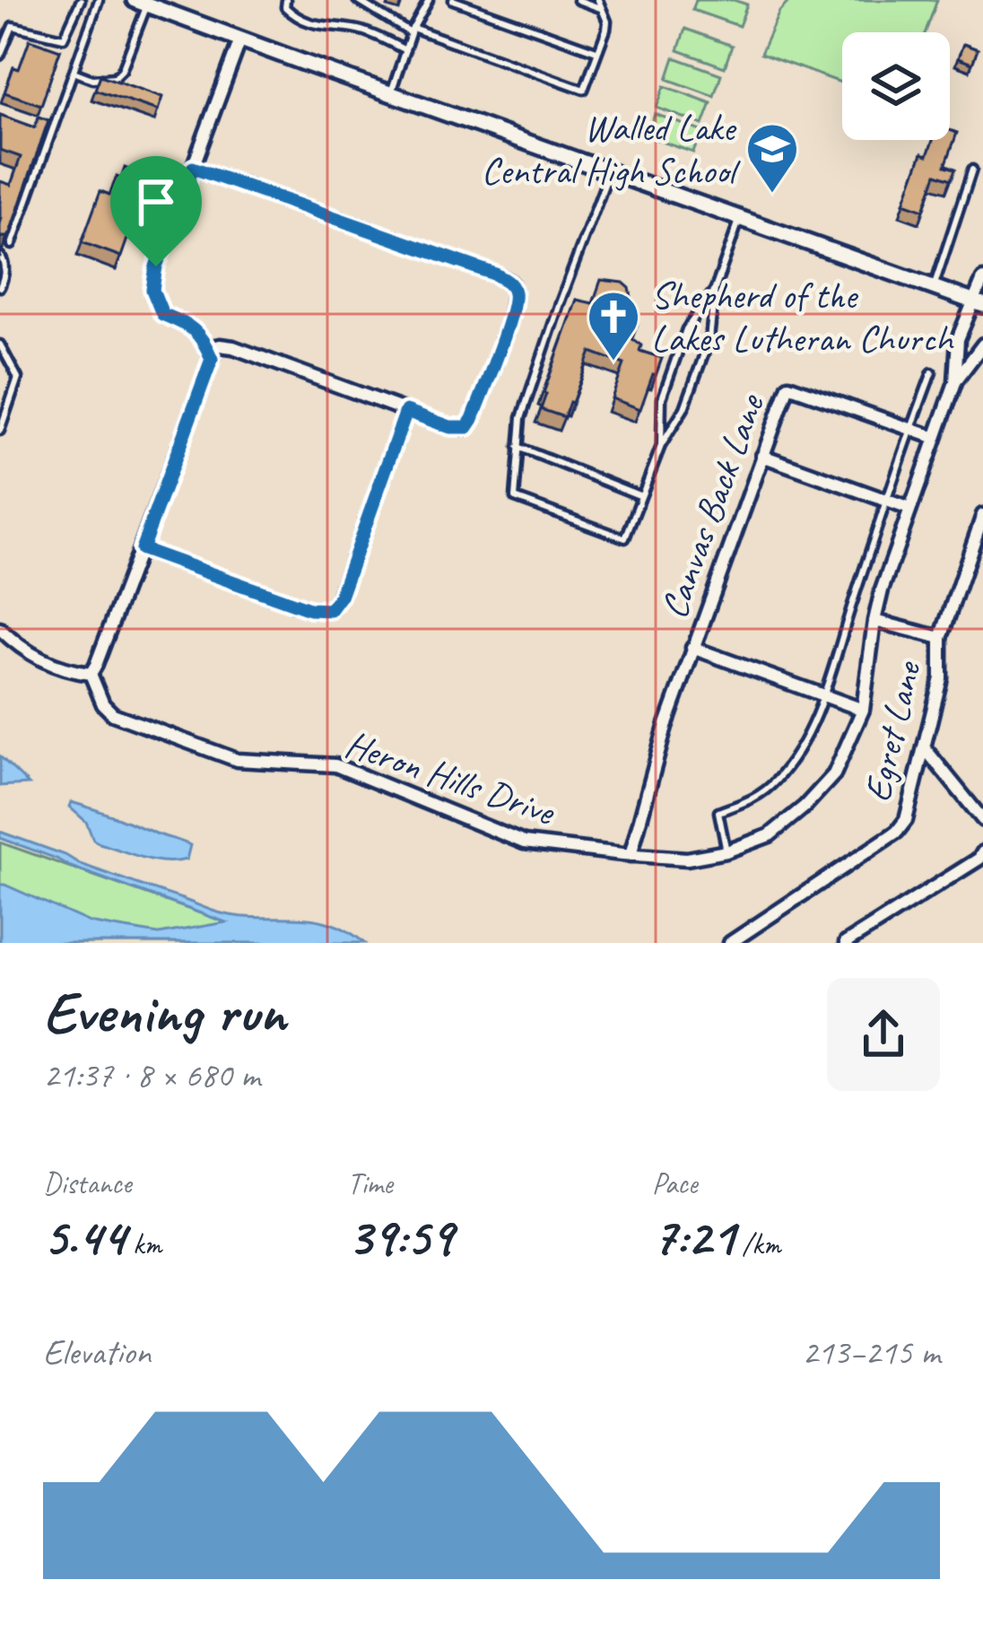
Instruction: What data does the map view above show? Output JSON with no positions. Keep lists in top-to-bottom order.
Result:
{
  "streets": {
    "street": ["Canvas Back Lane", "Egret Lane", "Heron Hills Drive"]
  },
  "crossings": [
    ["Canvas Back Lane", "Heron Hills Drive"]
  ],
  "places": {
    "school or university": ["Walled Lake Central High School"],
    "church": ["Shepherd of the Lakes Lutheran Church"]
  },
  "page": {
    "heading": ["Evening run", "21:37 · 8 × 680 m"],
    "stats": [
      ["Distance", "5.44 km"],
      ["Time", "39:59"],
      ["Pace", "7:21 /km"]
    ],
    "chart": ["Elevation", "213–215 m"]
  }
}
